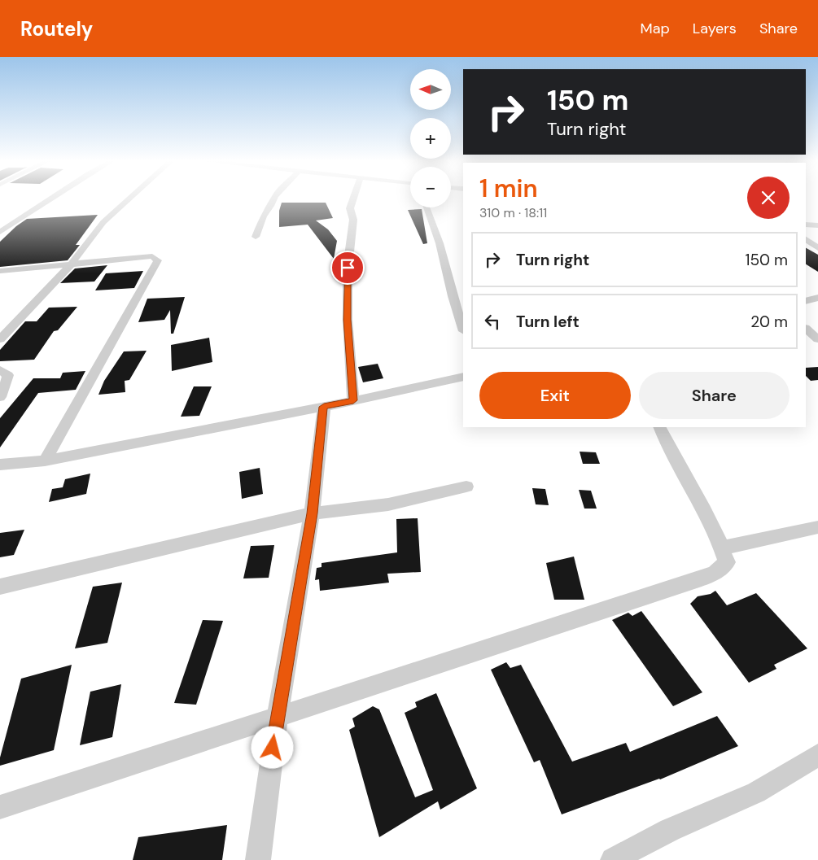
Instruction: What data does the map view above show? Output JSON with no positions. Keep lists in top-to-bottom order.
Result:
{
  "north": "left",
  "page": {
    "header": "Routely",
    "nav": ["Map", "Layers", "Share"],
    "map_buttons": ["+", "−"],
    "turn": ["150 m", "Turn right"],
    "heading": ["1 min", "310 m · 18:11"],
    "list": [
      {
        "name": "Turn right",
        "value": "150 m"
      },
      {
        "name": "Turn left",
        "value": "20 m"
      }
    ],
    "buttons": ["Exit", "Share"]
  }
}
